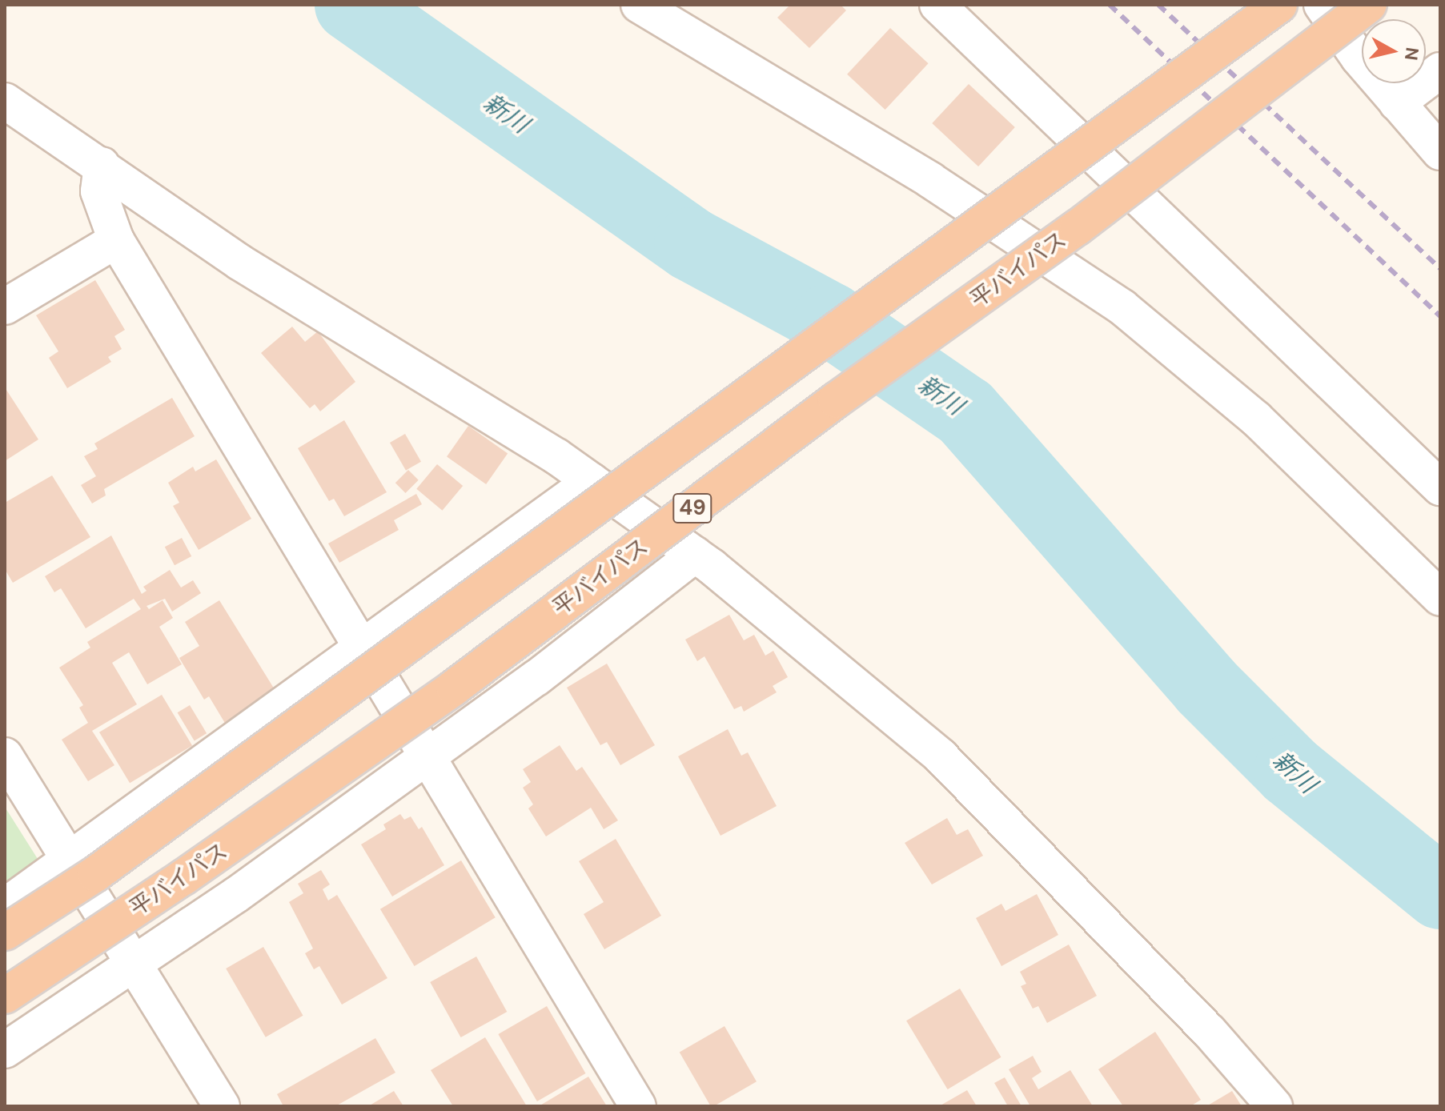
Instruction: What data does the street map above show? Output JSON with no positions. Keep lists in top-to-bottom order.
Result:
{
  "streets": {
    "highway": ["平バイパス", "49"]
  },
  "water": ["新川"],
  "north": "right"
}
